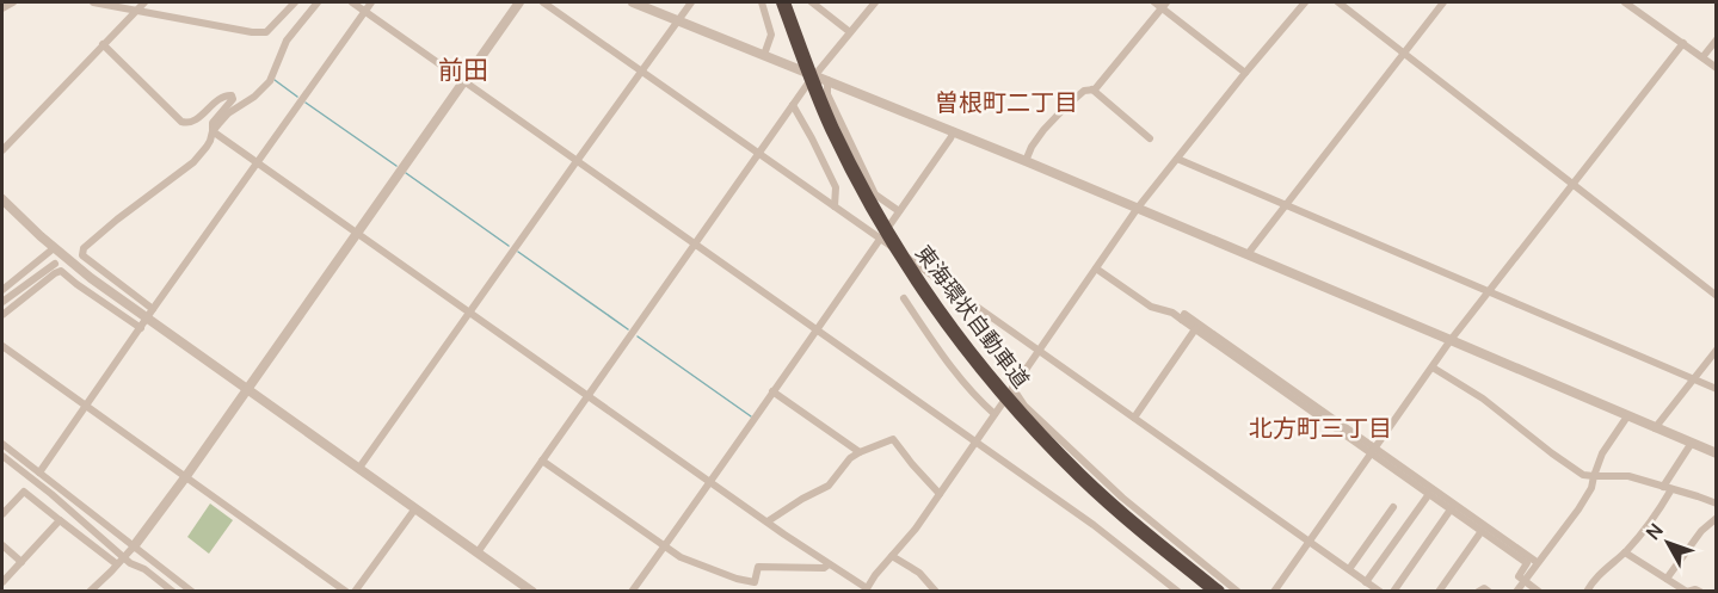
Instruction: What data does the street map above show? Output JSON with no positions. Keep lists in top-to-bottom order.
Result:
{
  "streets": {
    "highway": ["東海環状自動車道"]
  },
  "districts": ["前田", "曽根町二丁目", "北方町三丁目"],
  "north": "top left"
}
